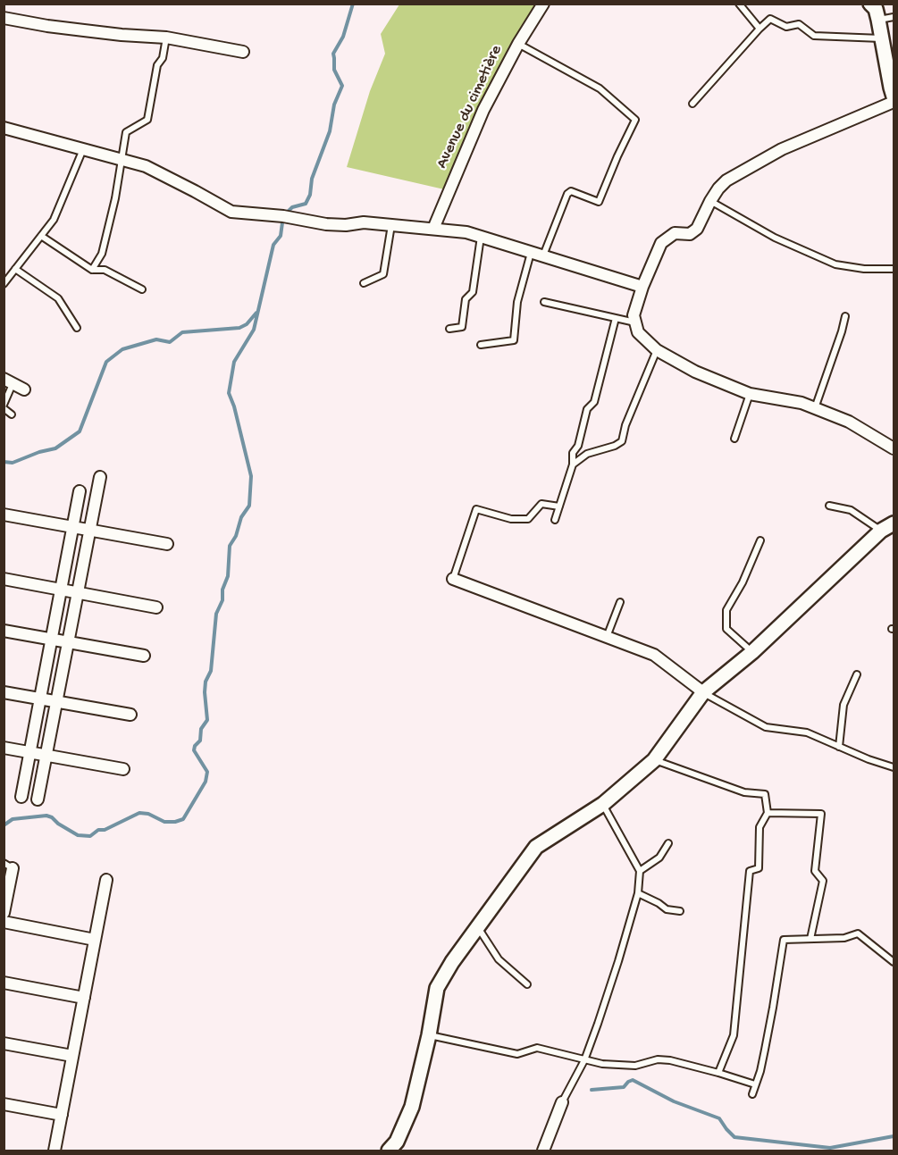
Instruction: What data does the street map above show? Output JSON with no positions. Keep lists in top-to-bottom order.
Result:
{
  "streets": {
    "street": ["Avenue du cimetière"]
  }
}
